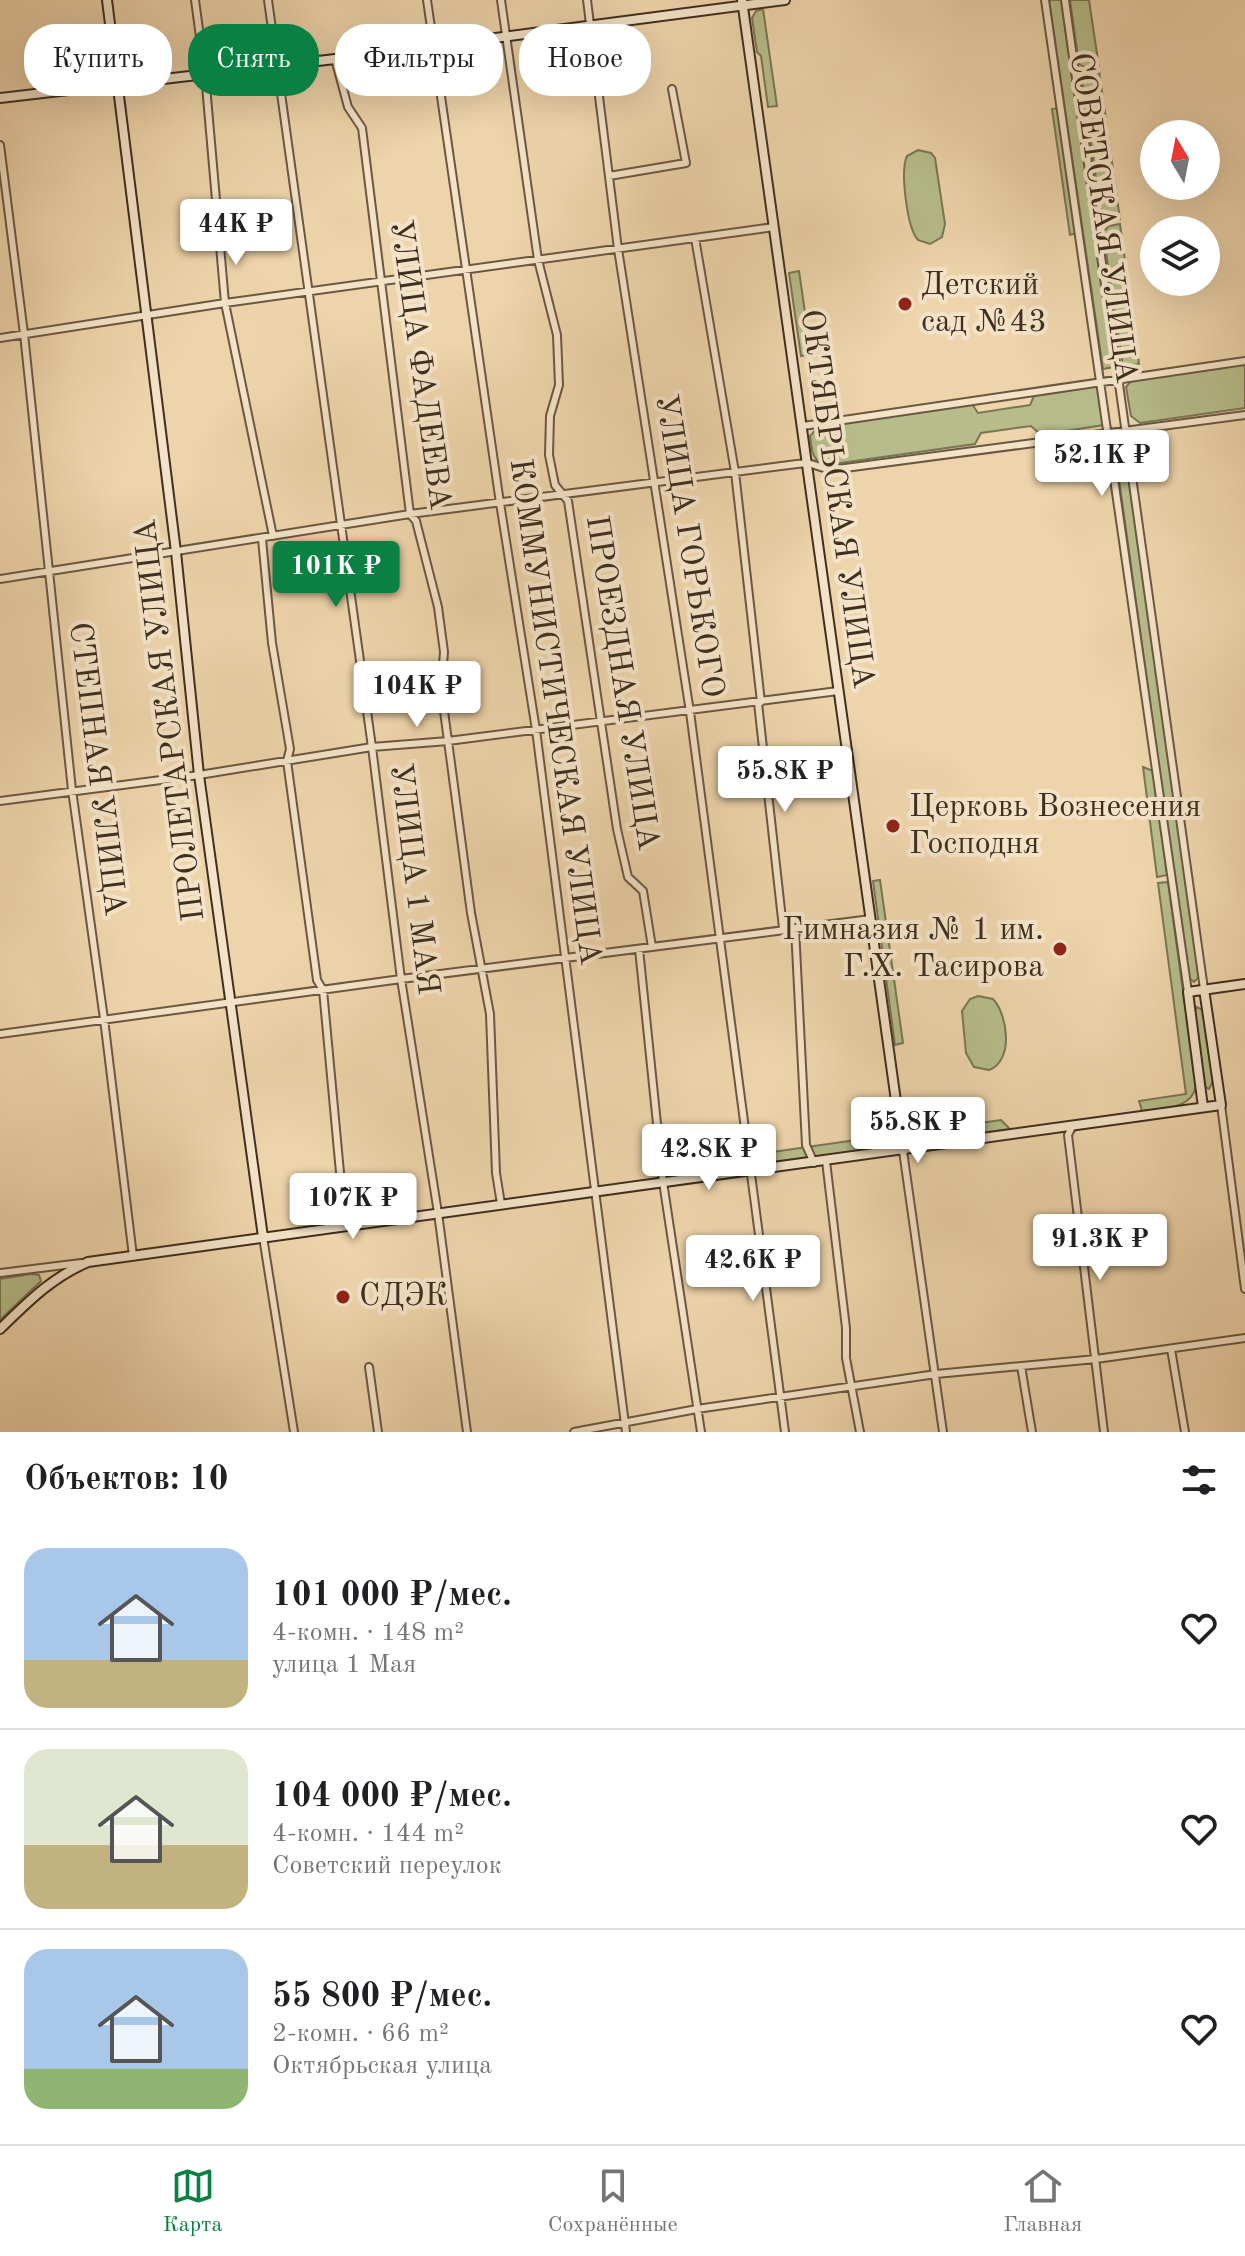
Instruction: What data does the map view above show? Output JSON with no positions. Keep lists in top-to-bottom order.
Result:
{
  "streets": {
    "main road": ["СОВЕТСКАЯ УЛИЦА", "ОКТЯБРЬСКАЯ УЛИЦА", "ПРОЛЕТАРСКАЯ УЛИЦА"],
    "street": [
      "УЛИЦА ФАДЕЕВА",
      "УЛИЦА ГОРЬКОГО",
      "ПРОЕЗДНАЯ УЛИЦА",
      "КОММУНИСТИЧЕСКАЯ УЛИЦА",
      "СТЕПНАЯ УЛИЦА",
      "УЛИЦА 1 МАЯ"
    ]
  },
  "places": [
    "Детский сад №43",
    "Церковь Вознесения Господня",
    "Гимназия № 1 им. Г.Х. Тасирова",
    "СДЭК"
  ],
  "north": "top",
  "page": {
    "chip": [
      "Купить",
      "Снять",
      "Фильтры",
      "Новое"
    ],
    "price": [
      "44K ₽",
      "52.1K ₽",
      "101K ₽",
      "104K ₽",
      "55.8K ₽",
      "55.8K ₽",
      "42.8K ₽",
      "107K ₽",
      "91.3K ₽",
      "42.6K ₽"
    ],
    "heading": "Объектов: 10",
    "list": [
      {
        "name": "101 000 ₽/мес.",
        "note": "4-комн. · 148 m² · улица 1 Мая"
      },
      {
        "name": "104 000 ₽/мес.",
        "note": "4-комн. · 144 m² · Советский переулок"
      },
      {
        "name": "55 800 ₽/мес.",
        "note": "2-комн. · 66 m² · Октябрьская улица"
      }
    ],
    "tabs": ["Карта", "Сохранённые", "Главная"]
  }
}
